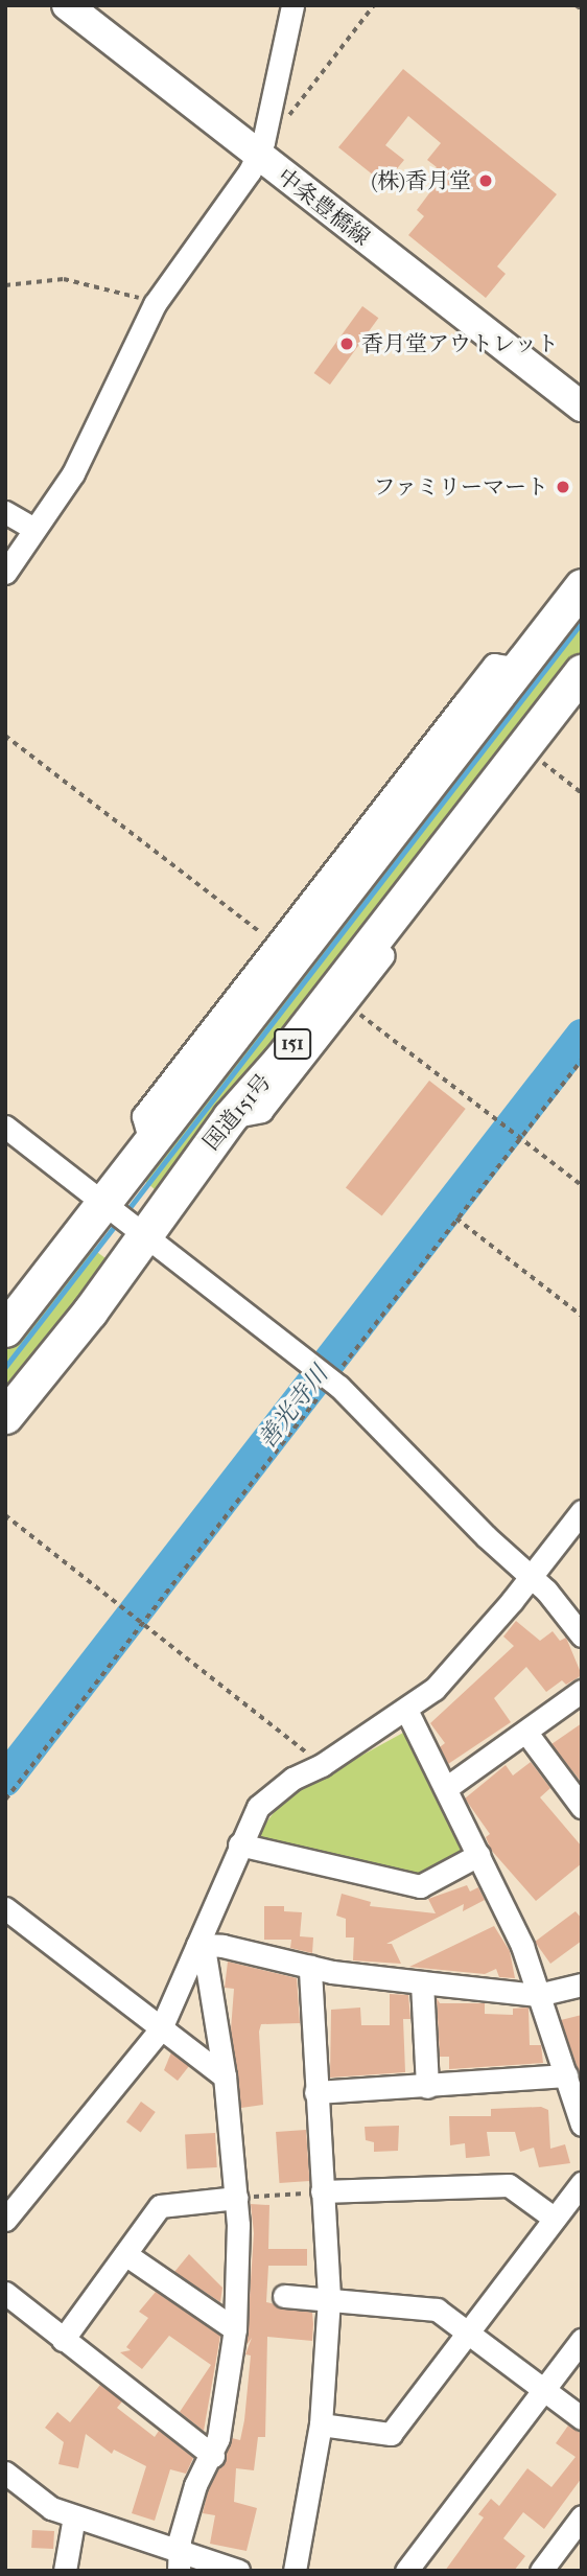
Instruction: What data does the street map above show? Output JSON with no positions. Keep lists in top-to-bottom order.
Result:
{
  "streets": {
    "highway": ["151", "国道151号"],
    "main road": ["中条豊橋線"]
  },
  "water": ["善光寺川"],
  "places": ["(株)香月堂", "香月堂アウトレット", "ファミリーマート"]
}
